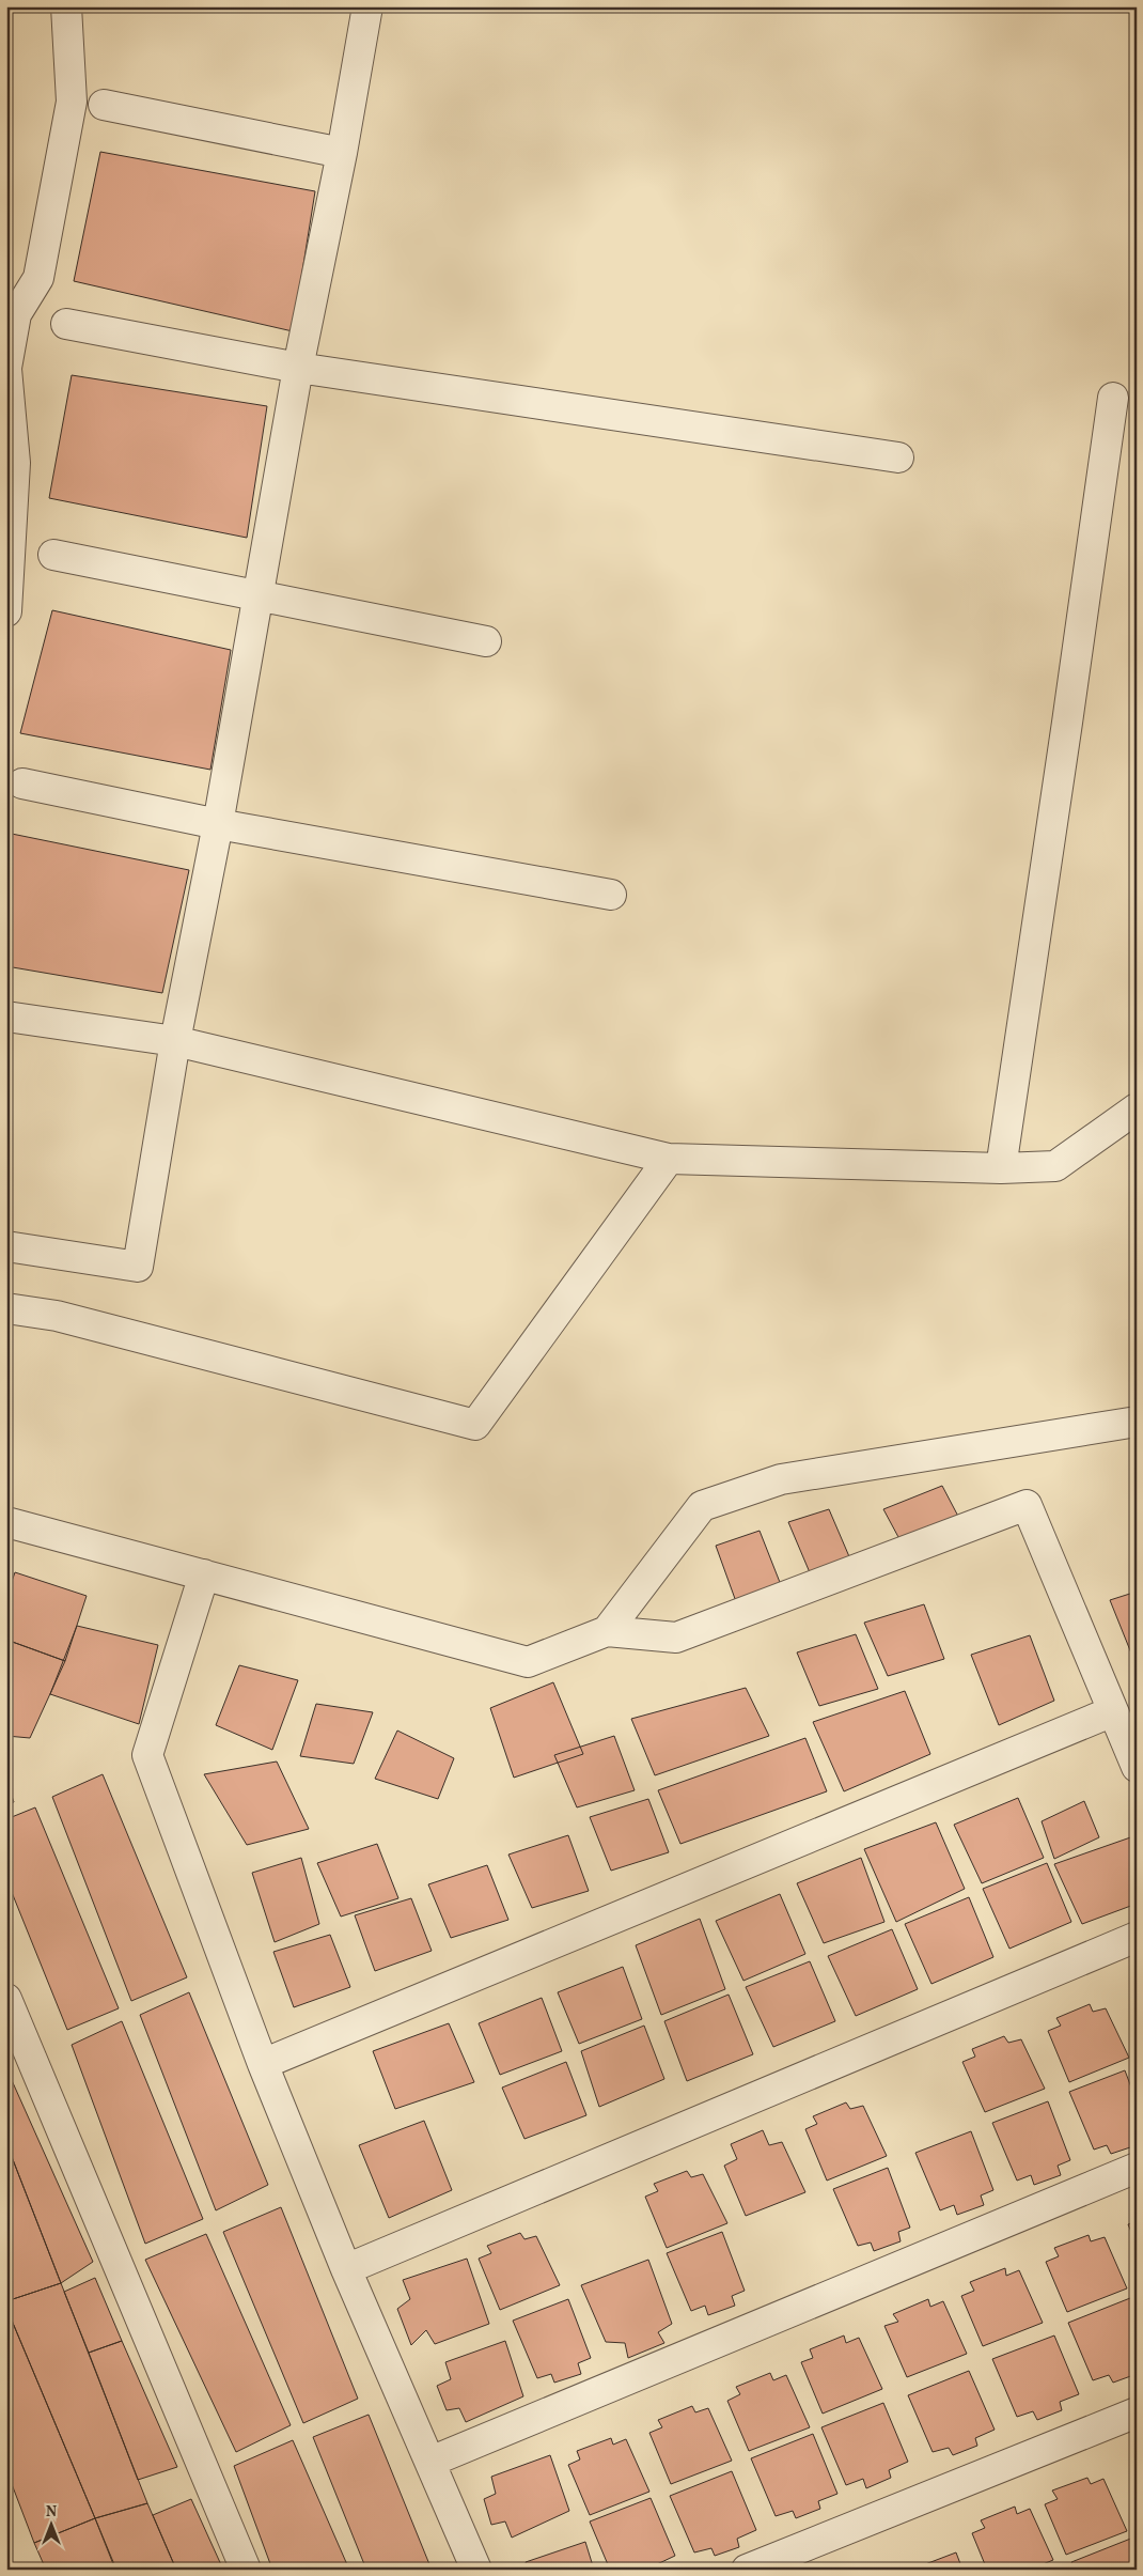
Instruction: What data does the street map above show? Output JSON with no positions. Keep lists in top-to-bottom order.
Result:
{
  "north": "top"
}
